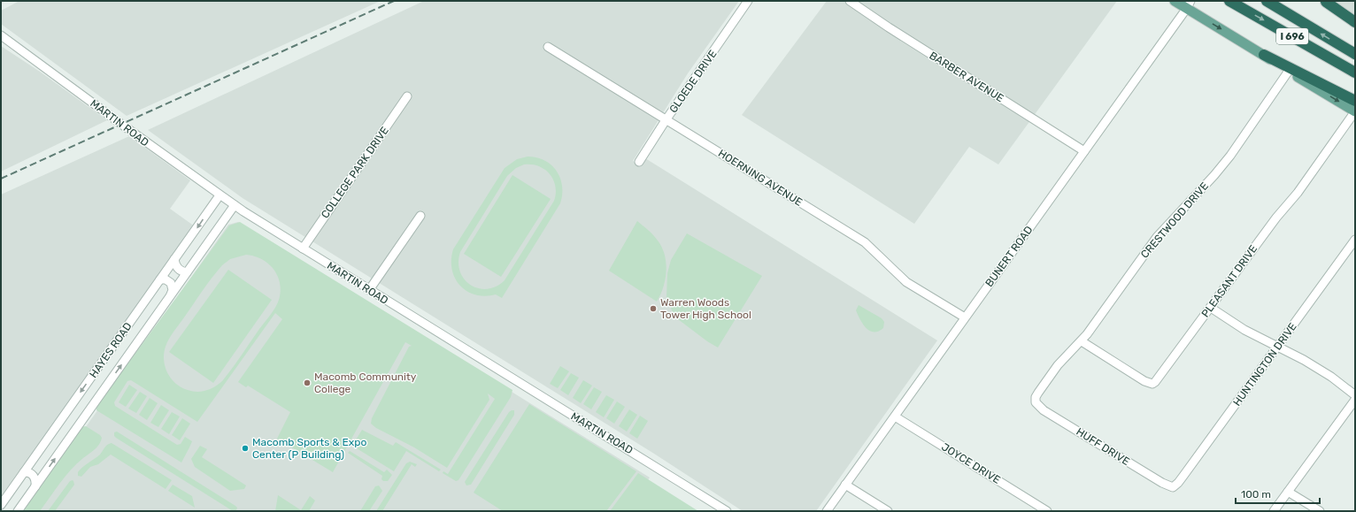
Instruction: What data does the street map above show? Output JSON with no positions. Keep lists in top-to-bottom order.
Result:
{
  "streets": {
    "highway": ["I 696"],
    "street": [
      "BARBER AVENUE",
      "GLOEDE DRIVE",
      "MARTIN ROAD",
      "COLLEGE PARK DRIVE",
      "HOERNING AVENUE",
      "CRESTWOOD DRIVE",
      "BUNERT ROAD",
      "PLEASANT DRIVE",
      "HAYES ROAD",
      "HUNTINGTON DRIVE",
      "HUFF DRIVE",
      "JOYCE DRIVE"
    ]
  },
  "crossings": [
    ["BARBER AVENUE", "BUNERT ROAD"],
    ["GLOEDE DRIVE", "HOERNING AVENUE"],
    ["MARTIN ROAD", "COLLEGE PARK DRIVE"],
    ["MARTIN ROAD", "HAYES ROAD"],
    ["HOERNING AVENUE", "BUNERT ROAD"],
    ["CRESTWOOD DRIVE", "PLEASANT DRIVE"],
    ["CRESTWOOD DRIVE", "HUFF DRIVE"],
    ["BUNERT ROAD", "JOYCE DRIVE"],
    ["HUNTINGTON DRIVE", "HUFF DRIVE"]
  ],
  "places": ["Warren Woods Tower High School", "Macomb Community College", "Macomb Sports & Expo Center (P Building)"],
  "scale_bar": "100 m"
}
